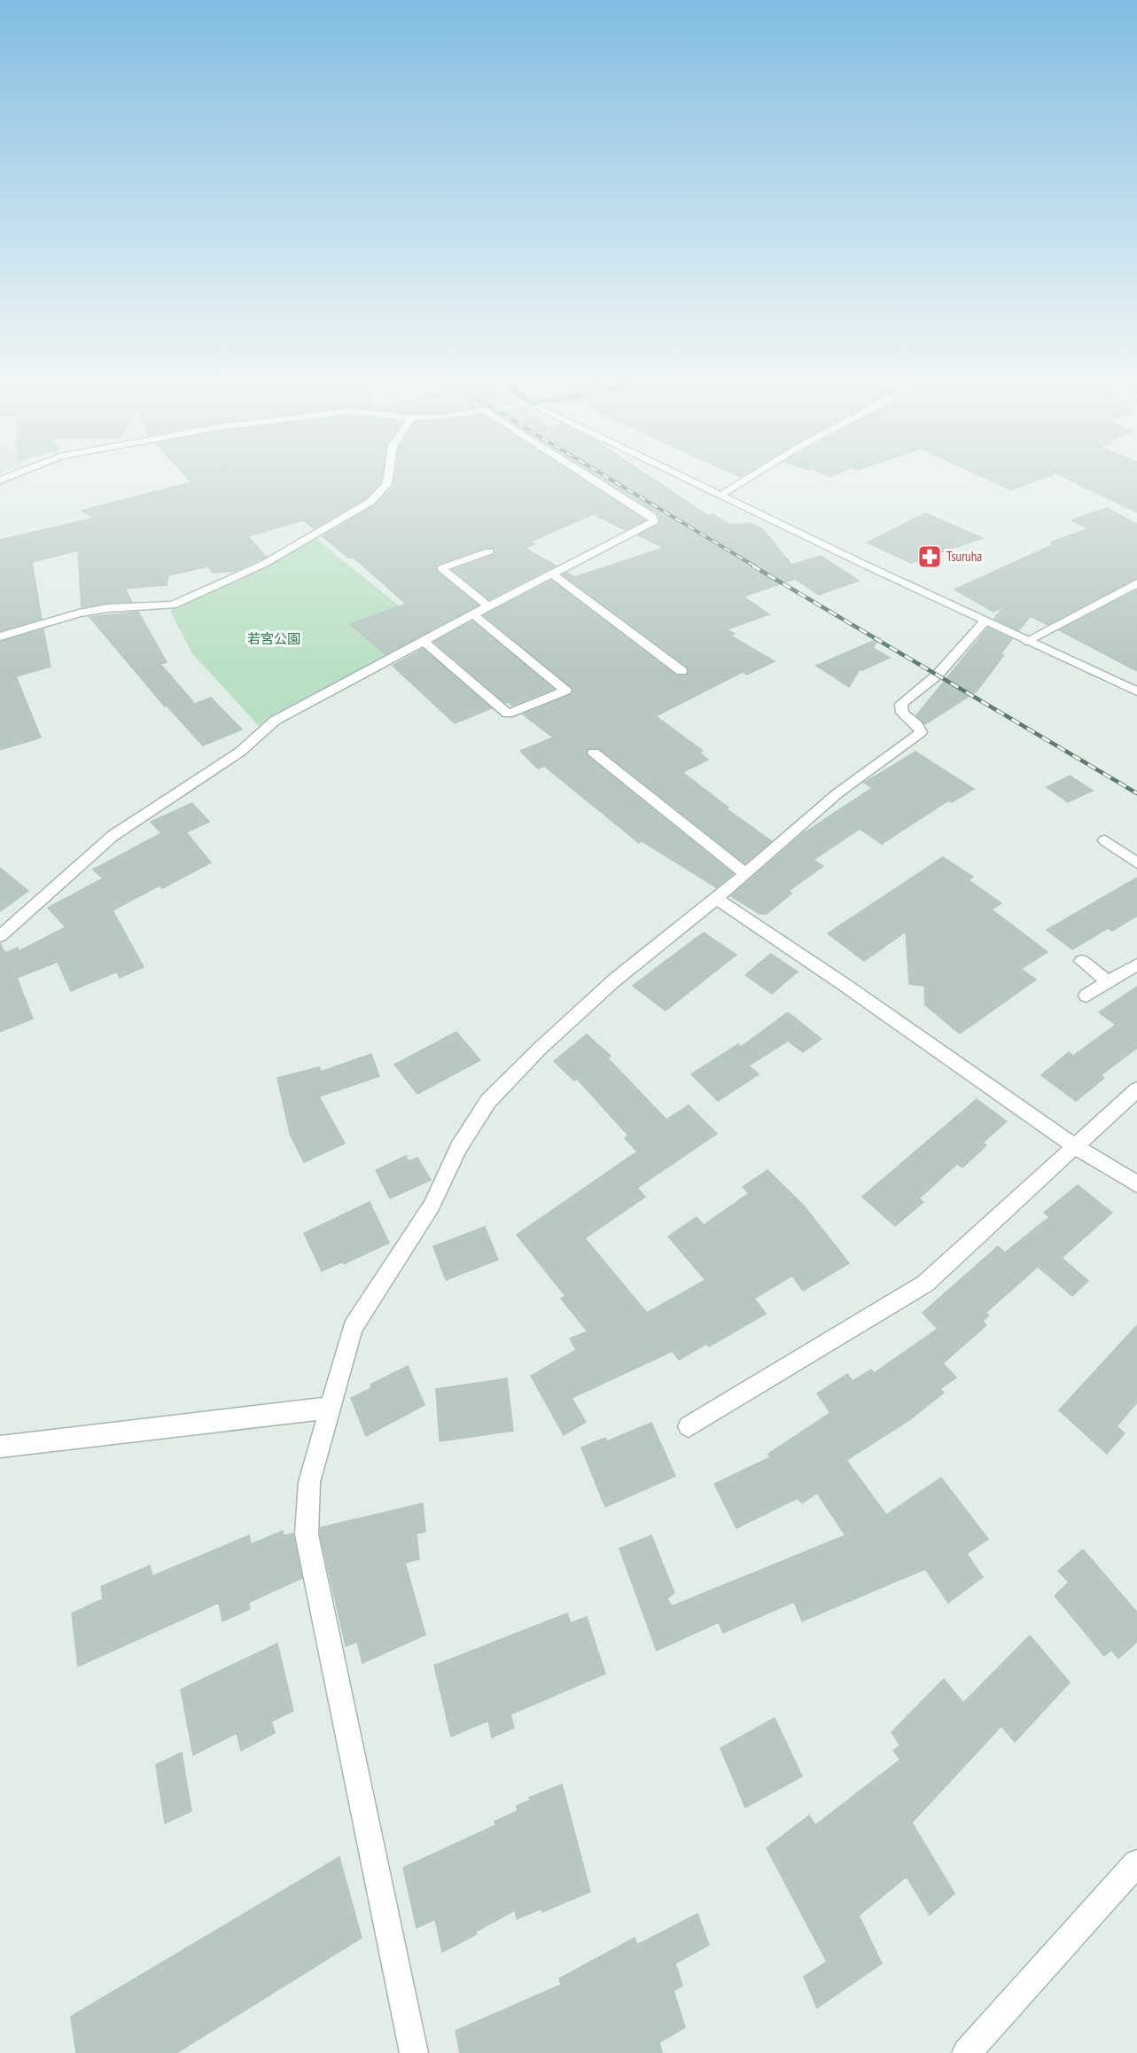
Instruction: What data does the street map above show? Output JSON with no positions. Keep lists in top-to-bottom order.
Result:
{
  "parks": ["若宮公園"],
  "places": {
    "pharmacy": ["Tsuruha"]
  }
}
